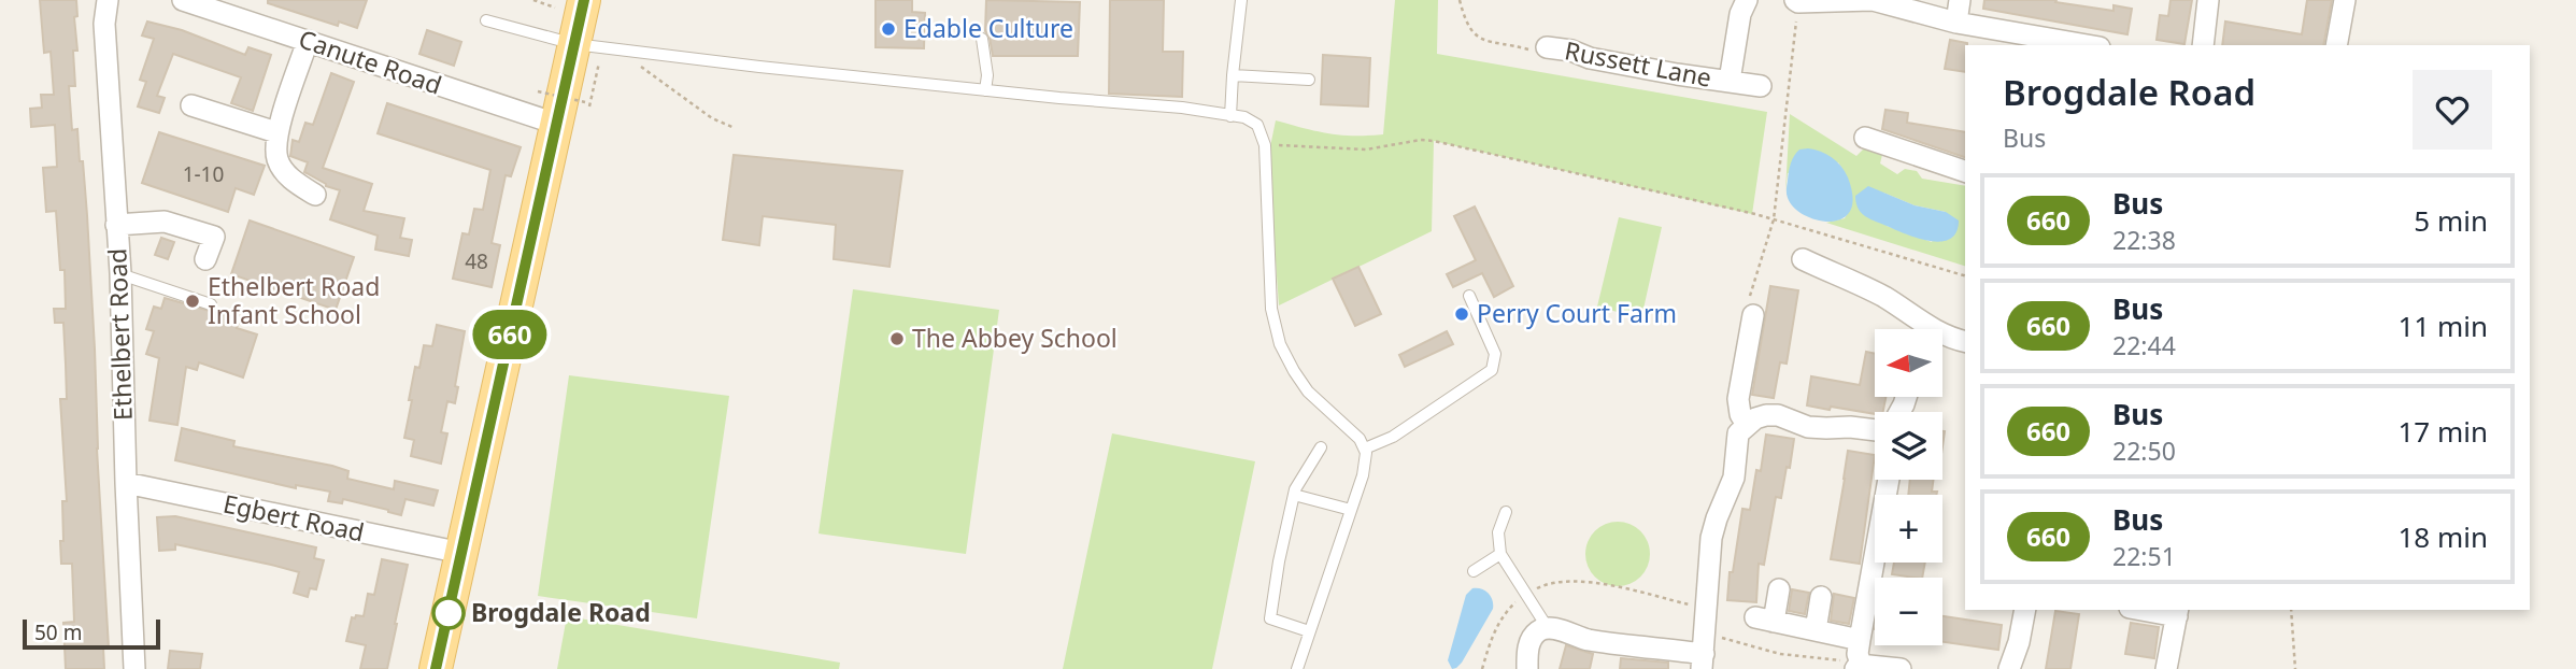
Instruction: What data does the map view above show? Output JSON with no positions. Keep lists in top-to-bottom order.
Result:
{
  "streets": {
    "street": [
      "Canute Road",
      "Russett Lane",
      "Ethelbert Road",
      "Egbert Road"
    ]
  },
  "crossings": [
    ["Ethelbert Road", "Egbert Road"]
  ],
  "places": [
    "Edable Culture",
    "Ethelbert Road Infant School",
    "Perry Court Farm",
    "The Abbey School",
    "Brogdale Road"
  ],
  "lines": ["bus line 660"],
  "house_numbers": ["1-10", "48"],
  "scale_bar": "50 m",
  "north": "left",
  "page": {
    "on_map": "660",
    "heading": ["Brogdale Road", "Bus"],
    "list": [
      {
        "mark": "660",
        "name": "Bus",
        "note": "22:38",
        "value": "5 min"
      },
      {
        "mark": "660",
        "name": "Bus",
        "note": "22:44",
        "value": "11 min"
      },
      {
        "mark": "660",
        "name": "Bus",
        "note": "22:50",
        "value": "17 min"
      },
      {
        "mark": "660",
        "name": "Bus",
        "note": "22:51",
        "value": "18 min"
      }
    ],
    "map_buttons": ["+", "−"],
    "scale": "50 m"
  }
}
